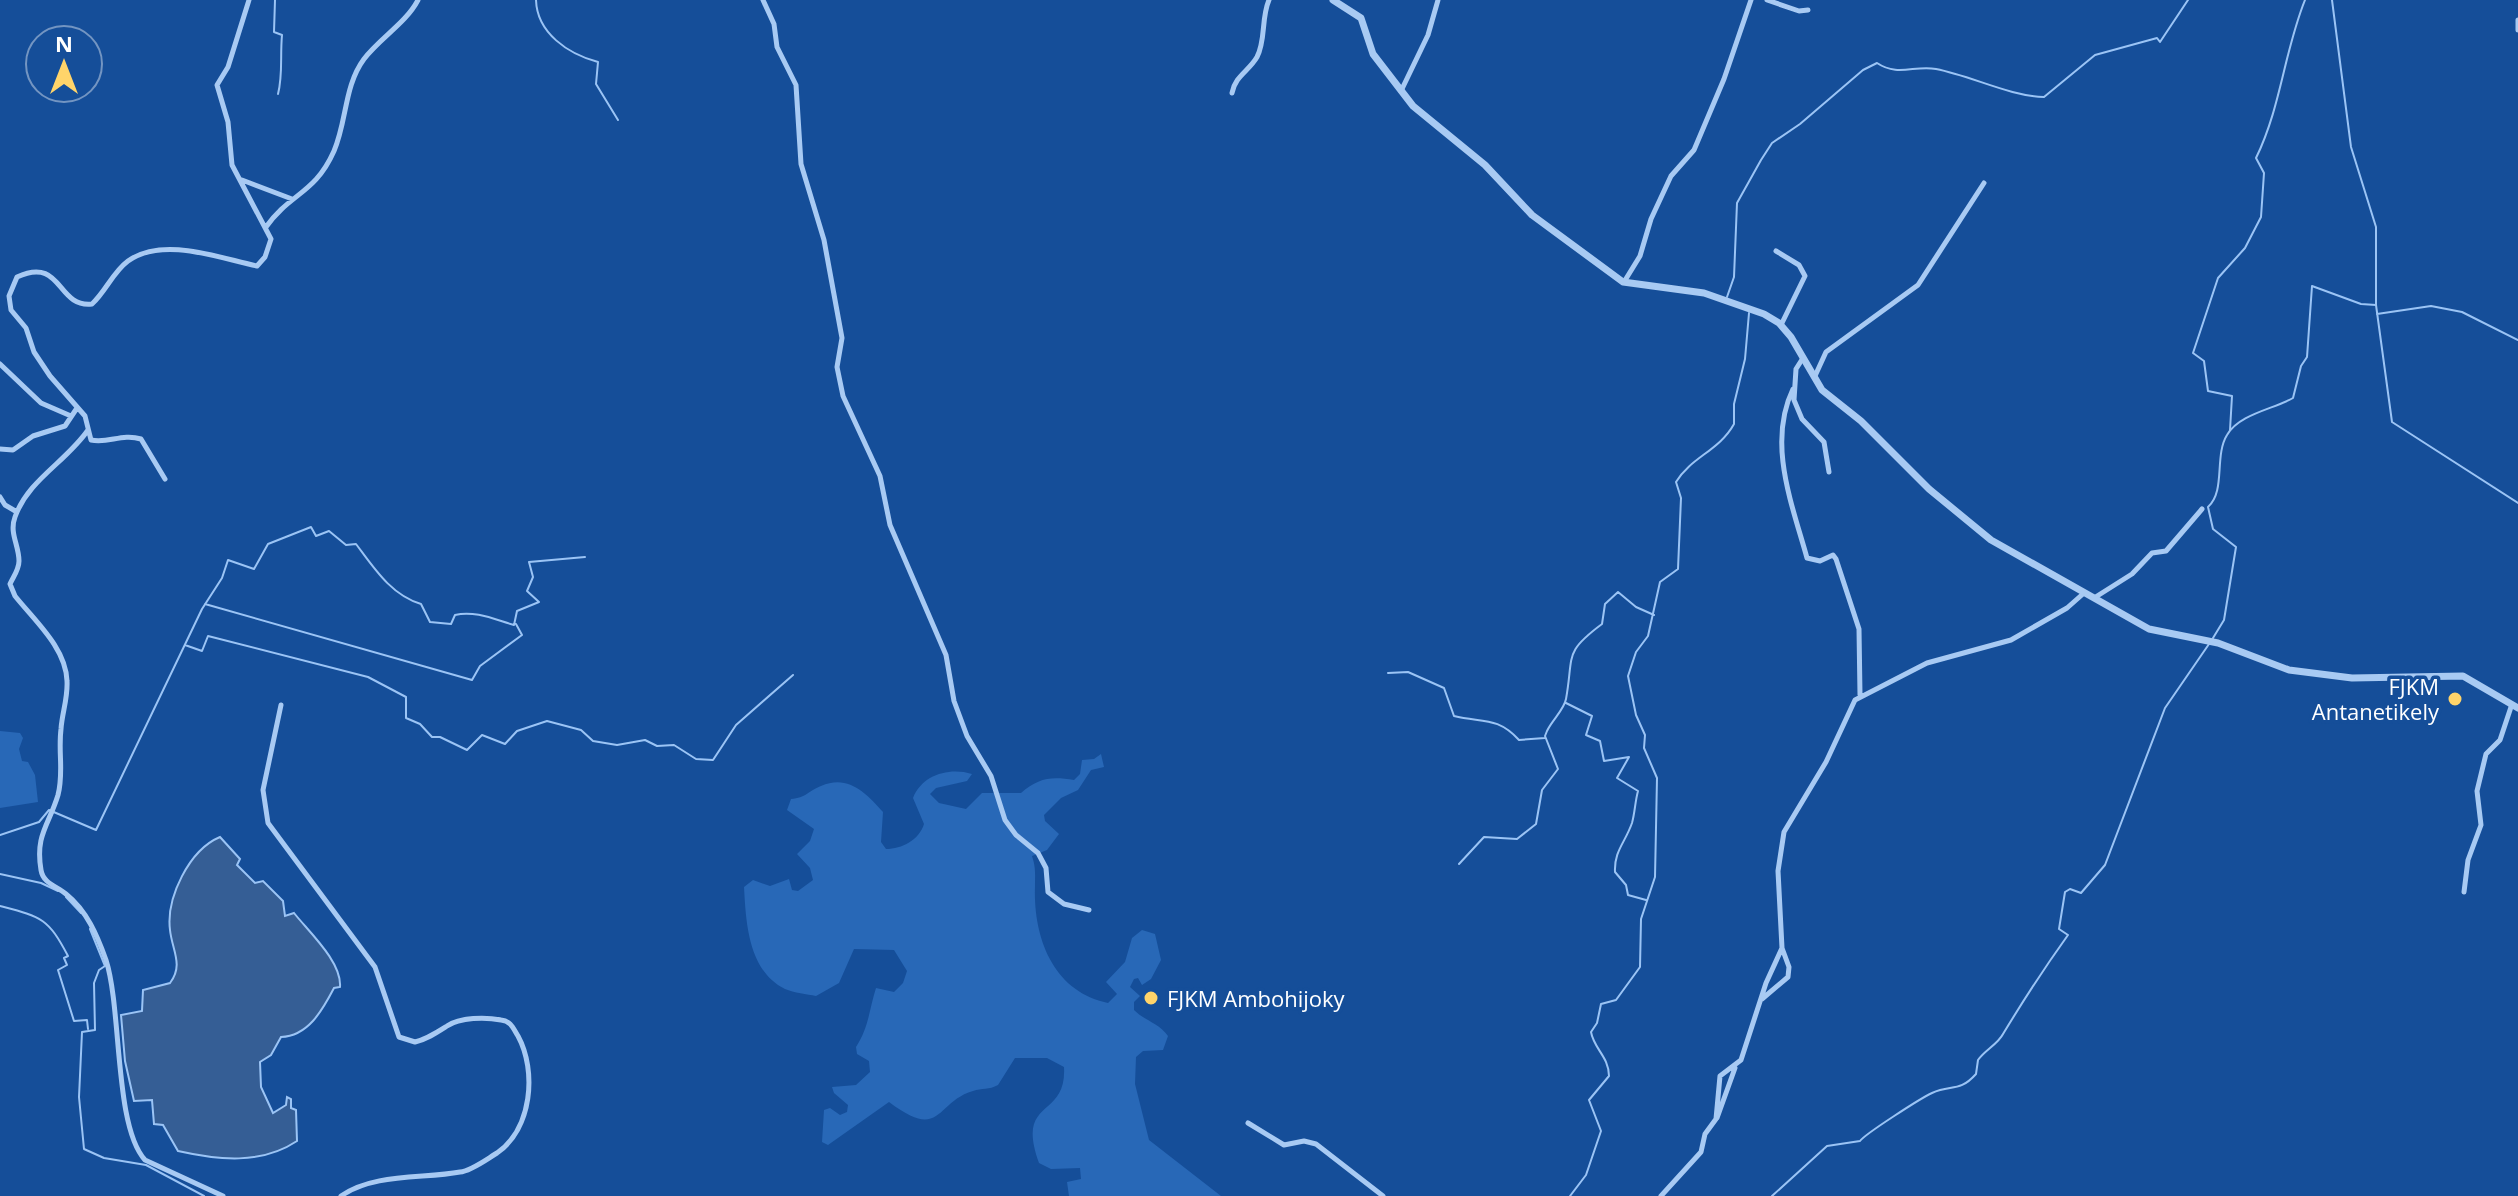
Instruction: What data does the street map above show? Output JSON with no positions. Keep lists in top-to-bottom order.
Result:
{
  "places": ["FJKM Antanetikely", "FJKM Ambohijoky"],
  "north": "top"
}
